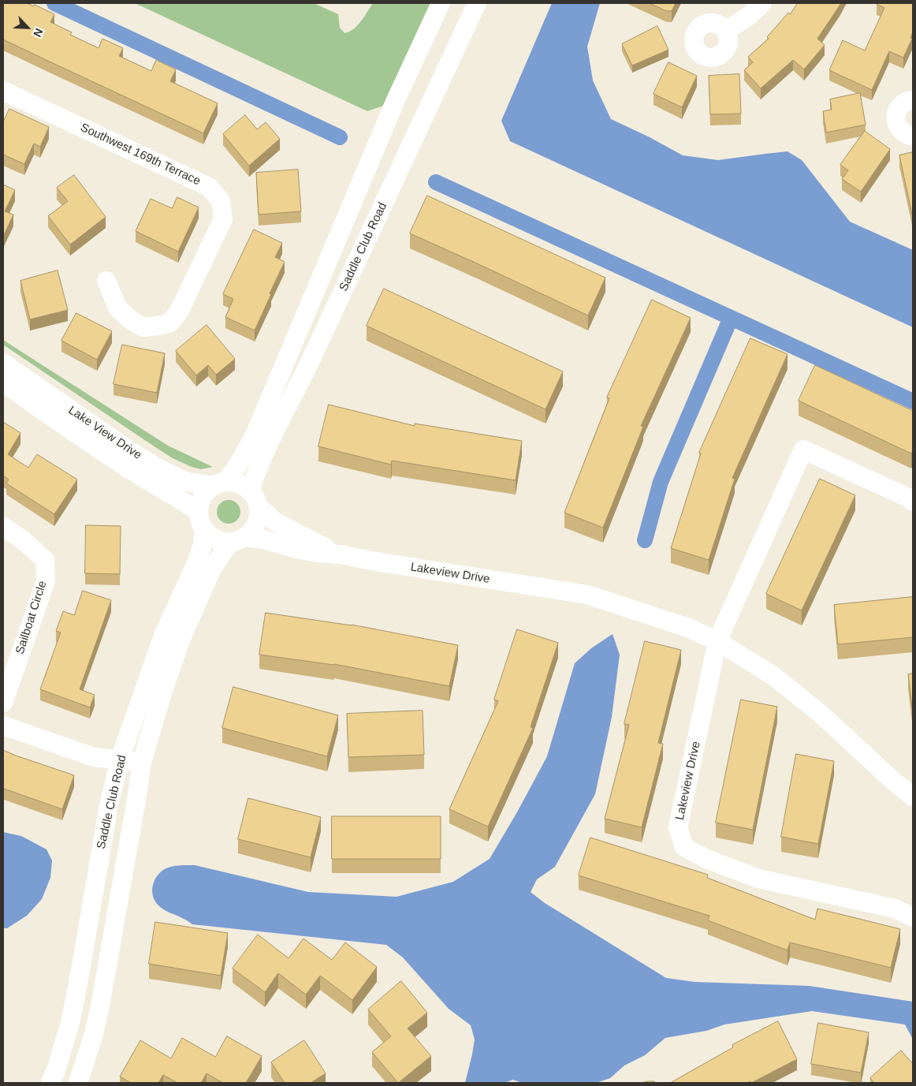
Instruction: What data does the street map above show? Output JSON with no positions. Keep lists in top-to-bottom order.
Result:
{
  "streets": {
    "street": [
      "Southwest 169th Terrace",
      "Saddle Club Road",
      "Lake View Drive",
      "Lakeview Drive",
      "Sailboat Circle"
    ]
  },
  "crossings": [
    ["Saddle Club Road", "Lake View Drive"],
    ["Saddle Club Road", "Lakeview Drive"],
    ["Lake View Drive", "Lakeview Drive"]
  ],
  "north": "bottom right"
}
